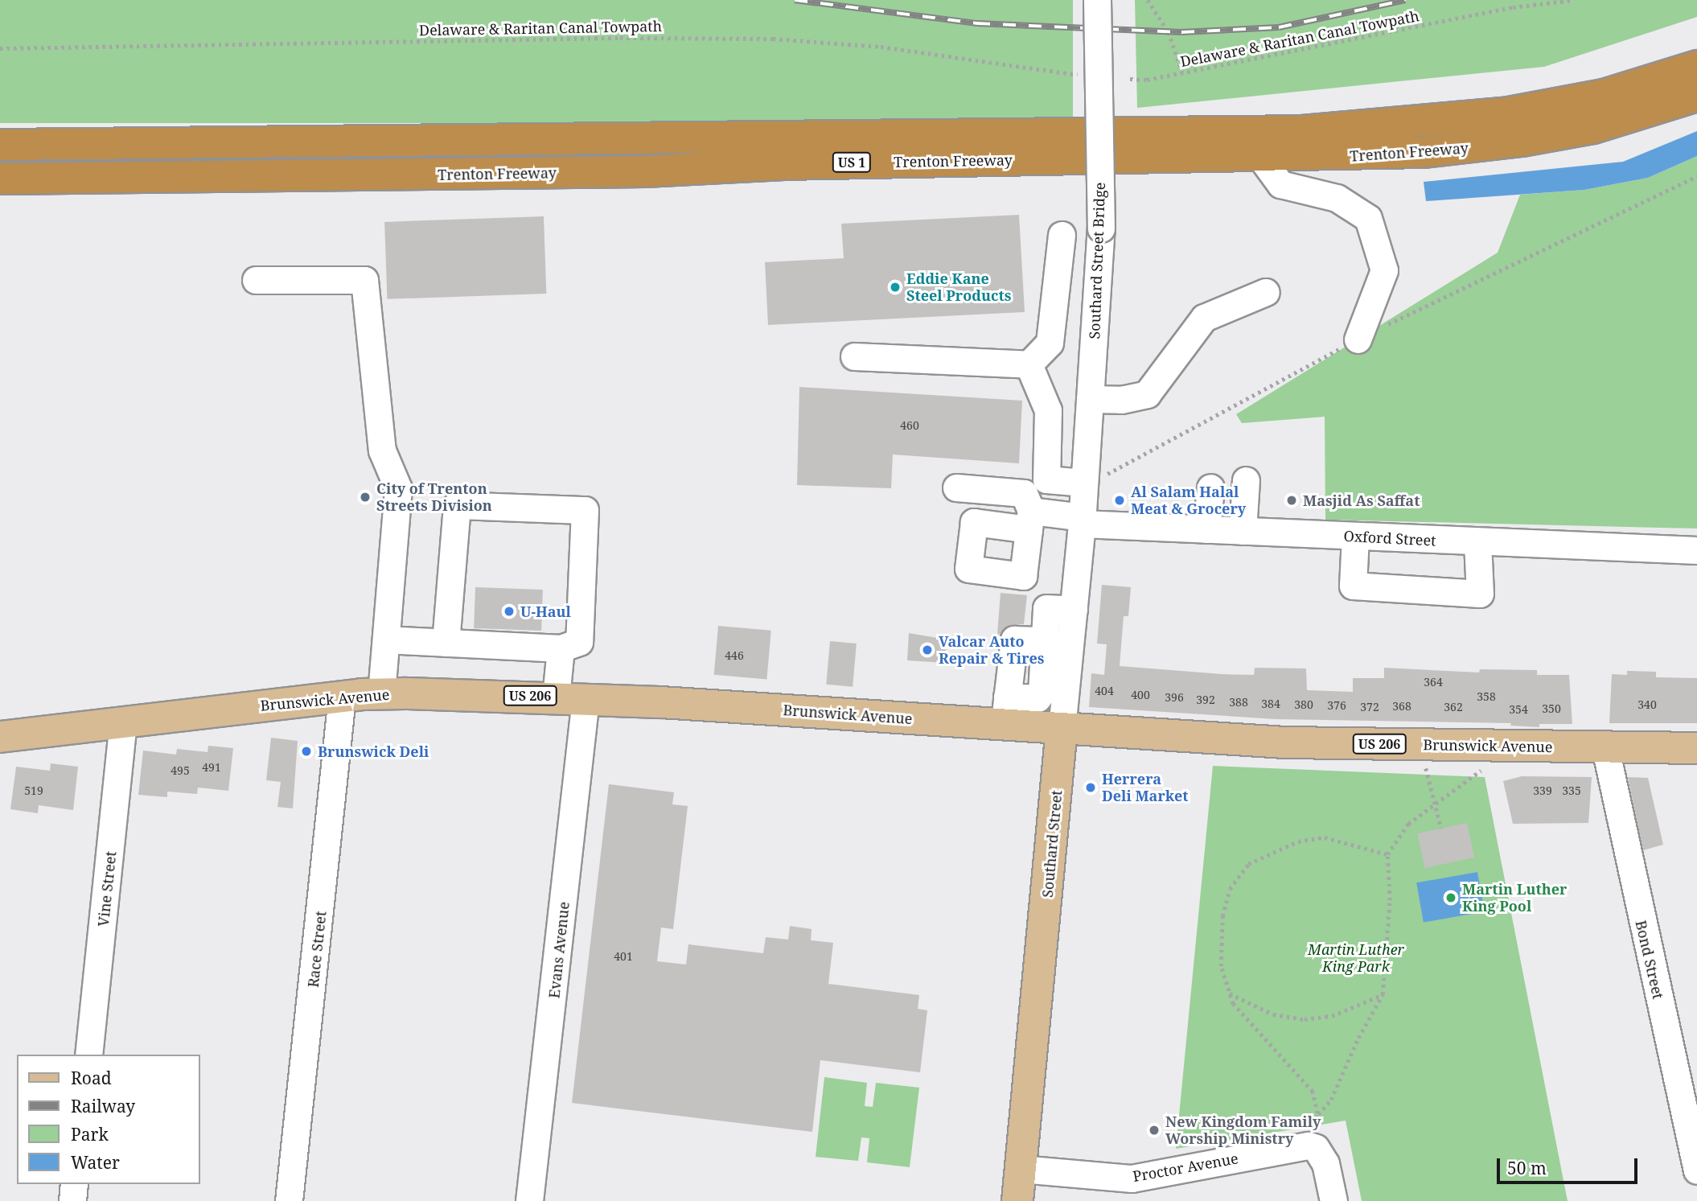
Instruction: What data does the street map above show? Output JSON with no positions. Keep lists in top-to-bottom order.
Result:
{
  "streets": {
    "highway": ["Trenton Freeway", "US 1"],
    "main road": ["US 206", "Brunswick Avenue", "Southard Street"],
    "street": [
      "Southard Street Bridge",
      "Oxford Street",
      "Vine Street",
      "Race Street",
      "Evans Avenue",
      "Bond Street",
      "Proctor Avenue"
    ],
    "path": ["Delaware & Raritan Canal Towpath"]
  },
  "crossings": [
    ["Southard Street Bridge", "Southard Street"],
    ["Oxford Street", "Southard Street"],
    ["Brunswick Avenue", "Southard Street"],
    ["Brunswick Avenue", "Vine Street"],
    ["Brunswick Avenue", "Race Street"],
    ["Brunswick Avenue", "Evans Avenue"],
    ["Brunswick Avenue", "Bond Street"],
    ["Southard Street", "Proctor Avenue"]
  ],
  "parks": ["Martin Luther King Park"],
  "places": [
    "Eddie Kane Steel Products",
    "City of Trenton Streets Division",
    "Al Salam Halal Meat & Grocery",
    "Masjid As Saffat",
    "U-Haul",
    "Valcar Auto Repair & Tires",
    "Brunswick Deli",
    "Herrera Deli Market",
    "Martin Luther King Pool",
    "New Kingdom Family Worship Ministry"
  ],
  "house_numbers": [
    "460",
    "446",
    "364",
    "404",
    "400",
    "358",
    "396",
    "392",
    "388",
    "384",
    "380",
    "340",
    "376",
    "368",
    "372",
    "362",
    "350",
    "354",
    "491",
    "495",
    "519",
    "339",
    "335",
    "401"
  ],
  "legend": [
    "Road",
    "Railway",
    "Park",
    "Water"
  ],
  "scale_bar": "50 m"
}
